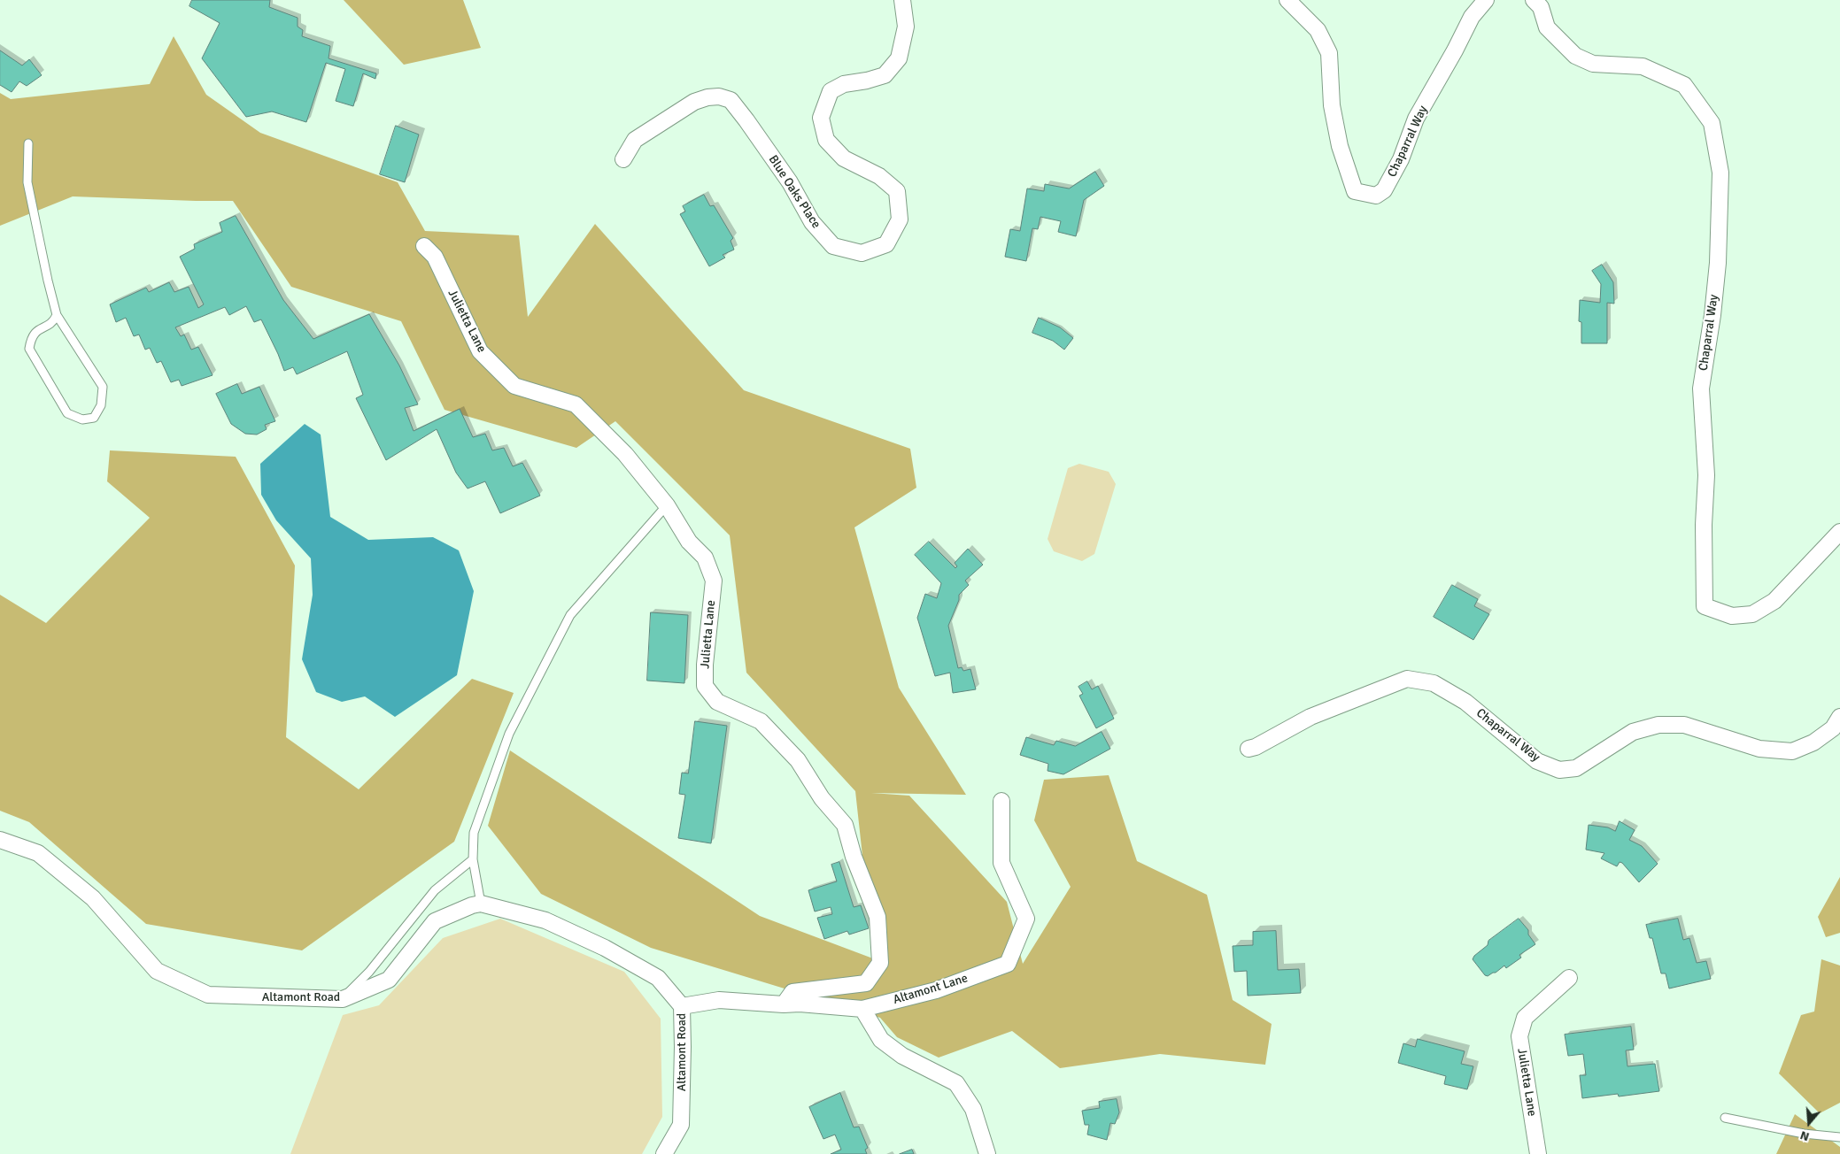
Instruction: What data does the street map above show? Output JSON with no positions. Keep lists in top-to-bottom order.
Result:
{
  "streets": {
    "street": [
      "Chaparral Way",
      "Blue Oaks Place",
      "Julietta Lane",
      "Altamont Lane",
      "Altamont Road"
    ]
  },
  "crossings": [
    ["Julietta Lane", "Altamont Lane"],
    ["Altamont Lane", "Altamont Road"]
  ],
  "north": "bottom"
}
